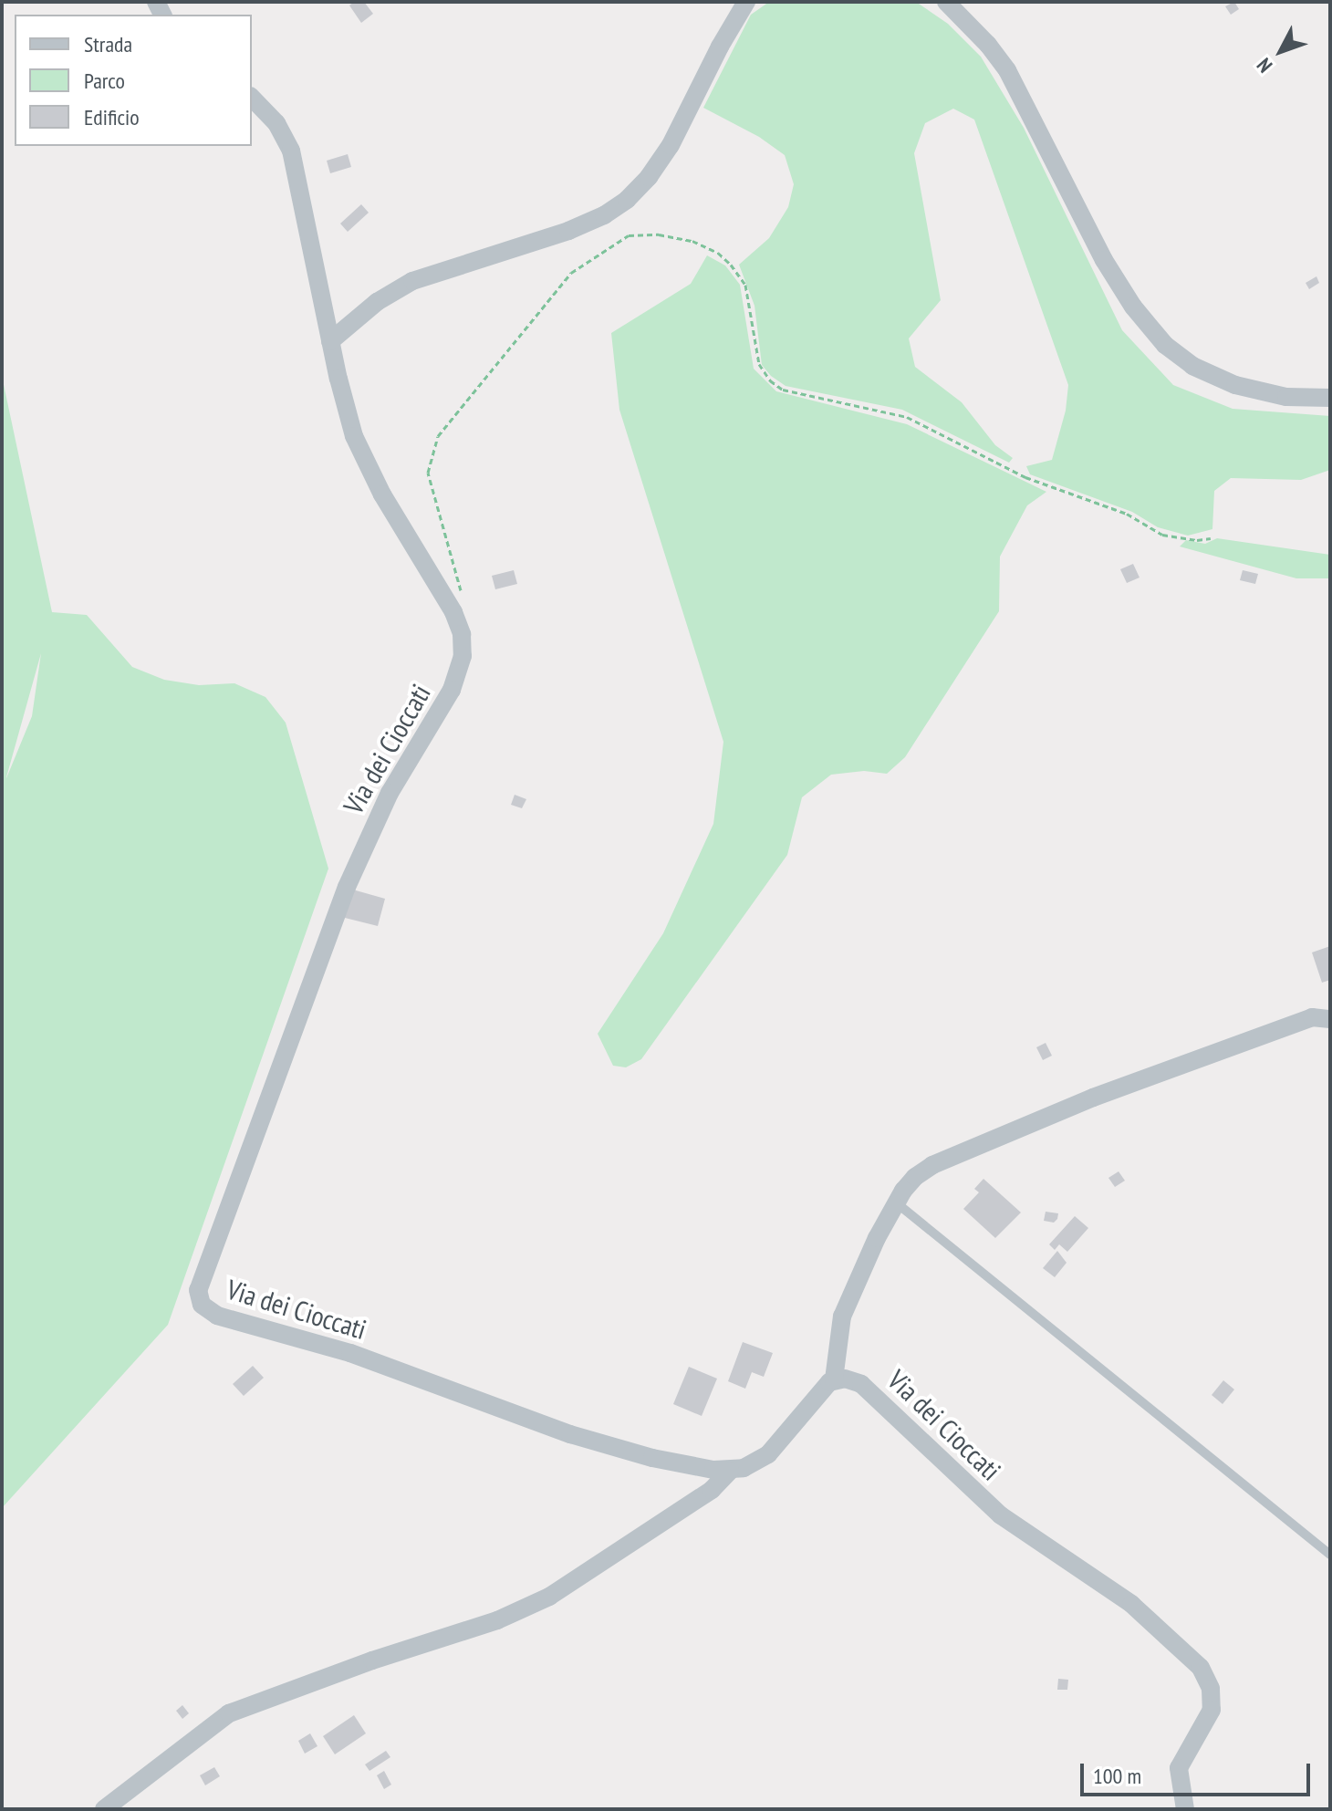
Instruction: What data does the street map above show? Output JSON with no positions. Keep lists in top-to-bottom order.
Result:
{
  "streets": {
    "street": ["Via dei Cioccati"]
  },
  "legend": ["Strada", "Parco", "Edificio"],
  "scale_bar": "100 m",
  "north": "bottom left"
}
